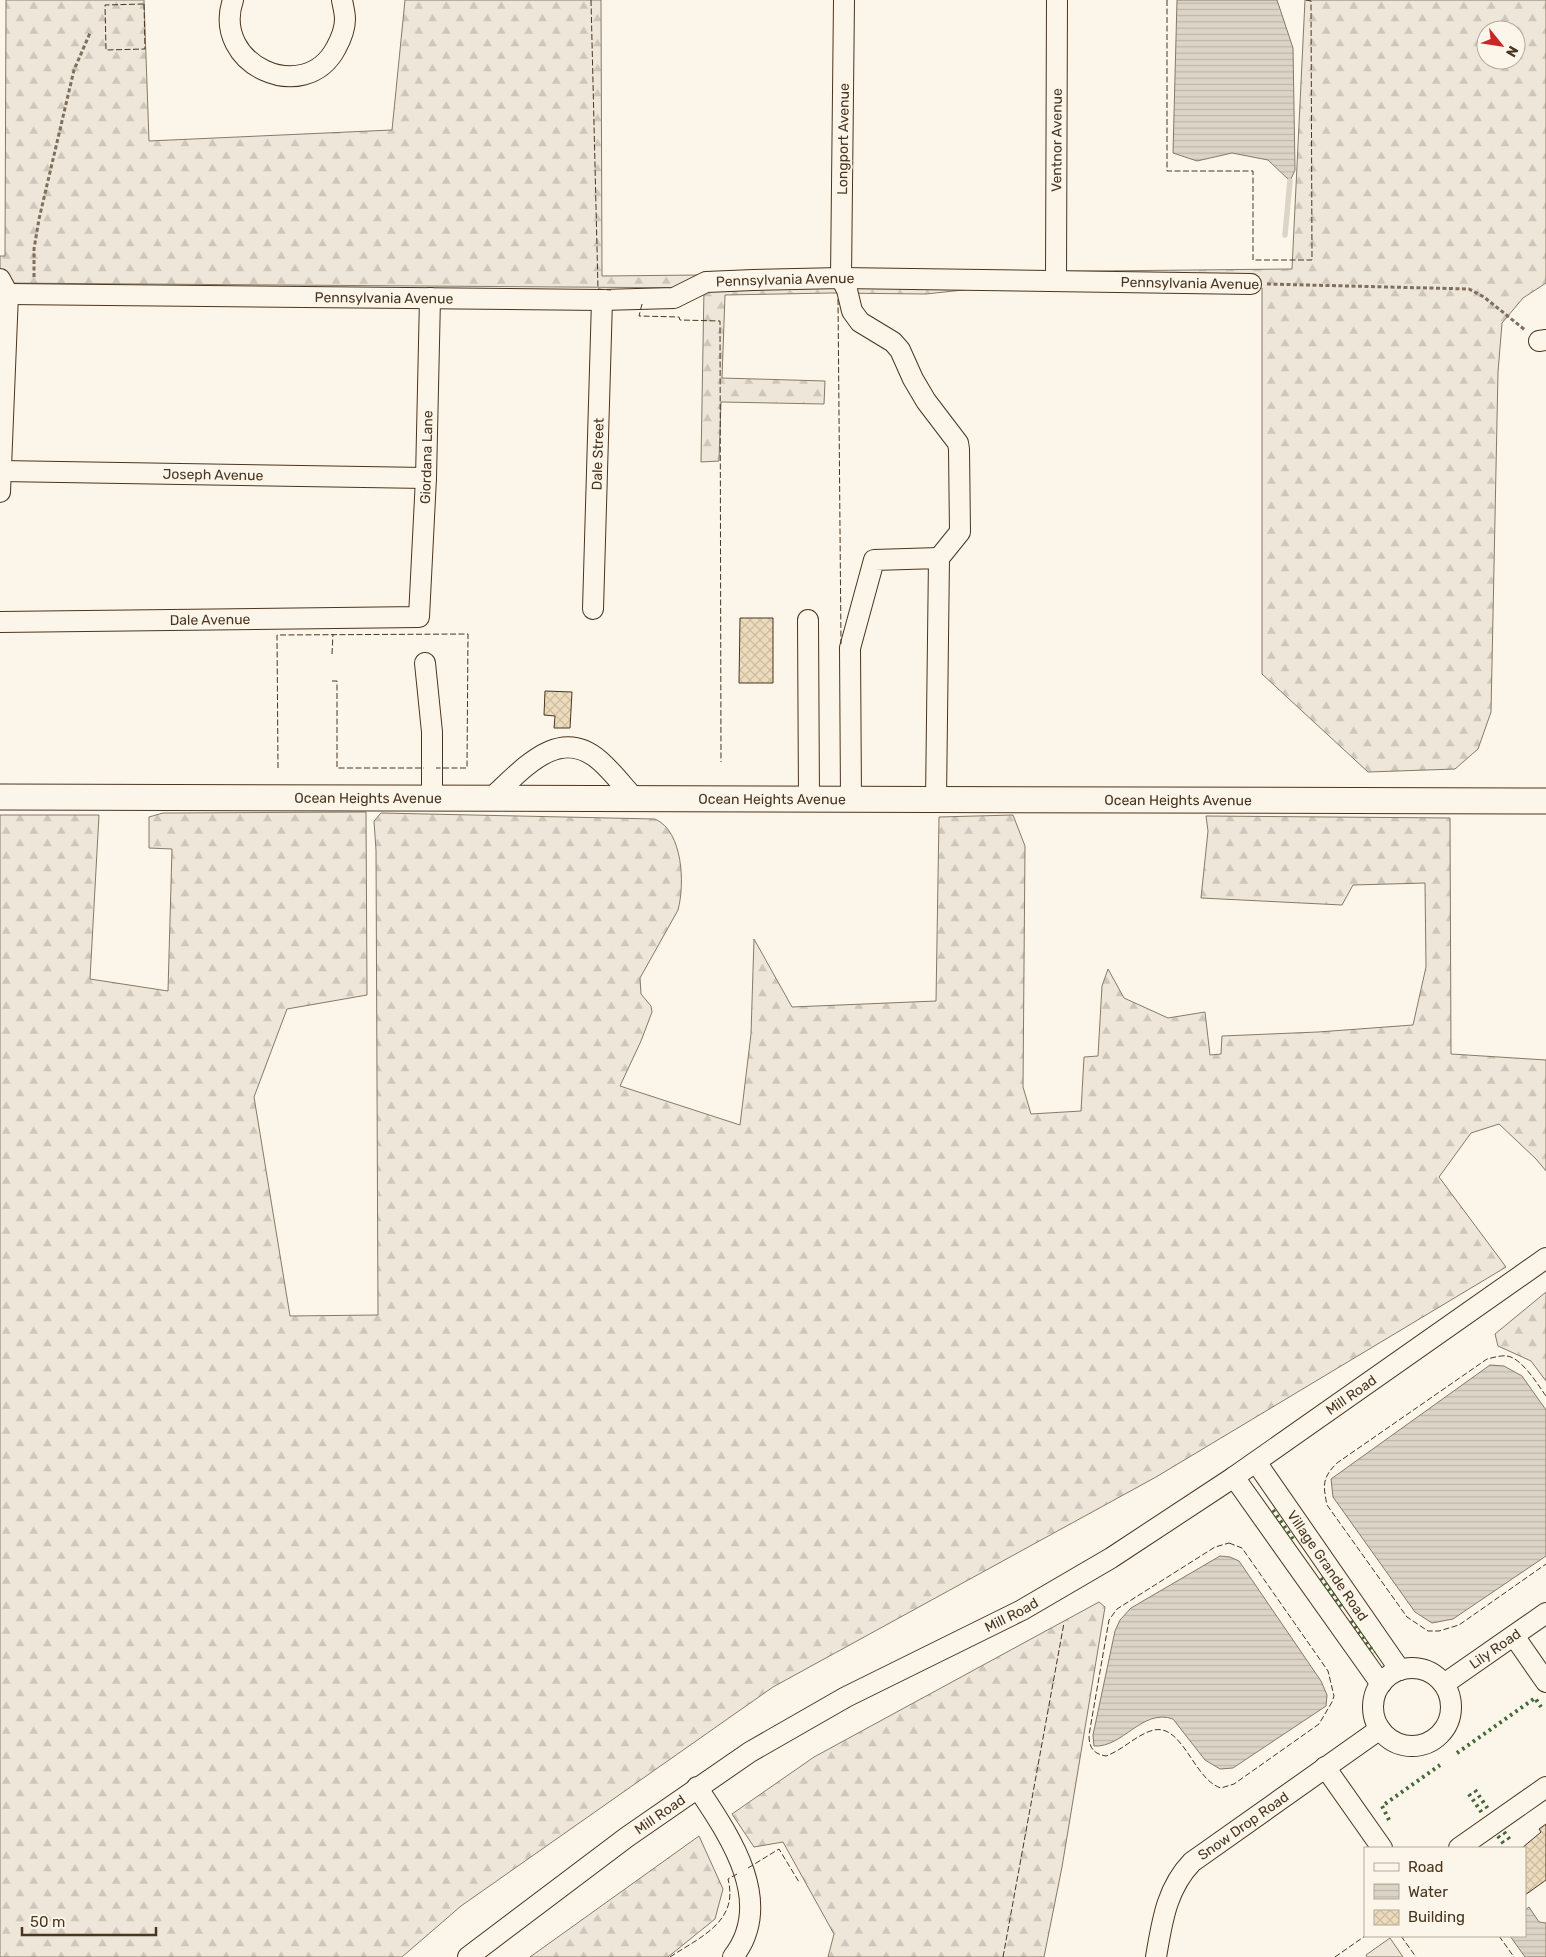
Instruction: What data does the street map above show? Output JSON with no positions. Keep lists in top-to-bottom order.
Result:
{
  "streets": {
    "main road": ["Ocean Heights Avenue"],
    "street": [
      "Longport Avenue",
      "Ventnor Avenue",
      "Pennsylvania Avenue",
      "Dale Street",
      "Giordana Lane",
      "Joseph Avenue",
      "Dale Avenue",
      "Mill Road",
      "Village Grande Road",
      "Lily Road",
      "Snow Drop Road"
    ]
  },
  "crossings": [
    ["Longport Avenue", "Pennsylvania Avenue"],
    ["Ventnor Avenue", "Pennsylvania Avenue"],
    ["Pennsylvania Avenue", "Dale Street"],
    ["Pennsylvania Avenue", "Giordana Lane"],
    ["Pennsylvania Avenue", "Joseph Avenue"],
    ["Giordana Lane", "Joseph Avenue"],
    ["Giordana Lane", "Dale Avenue"],
    ["Mill Road", "Village Grande Road"],
    ["Village Grande Road", "Lily Road"],
    ["Village Grande Road", "Snow Drop Road"],
    ["Lily Road", "Snow Drop Road"]
  ],
  "legend": ["Road", "Water", "Building"],
  "scale_bar": "50 m",
  "north": "bottom right"
}
